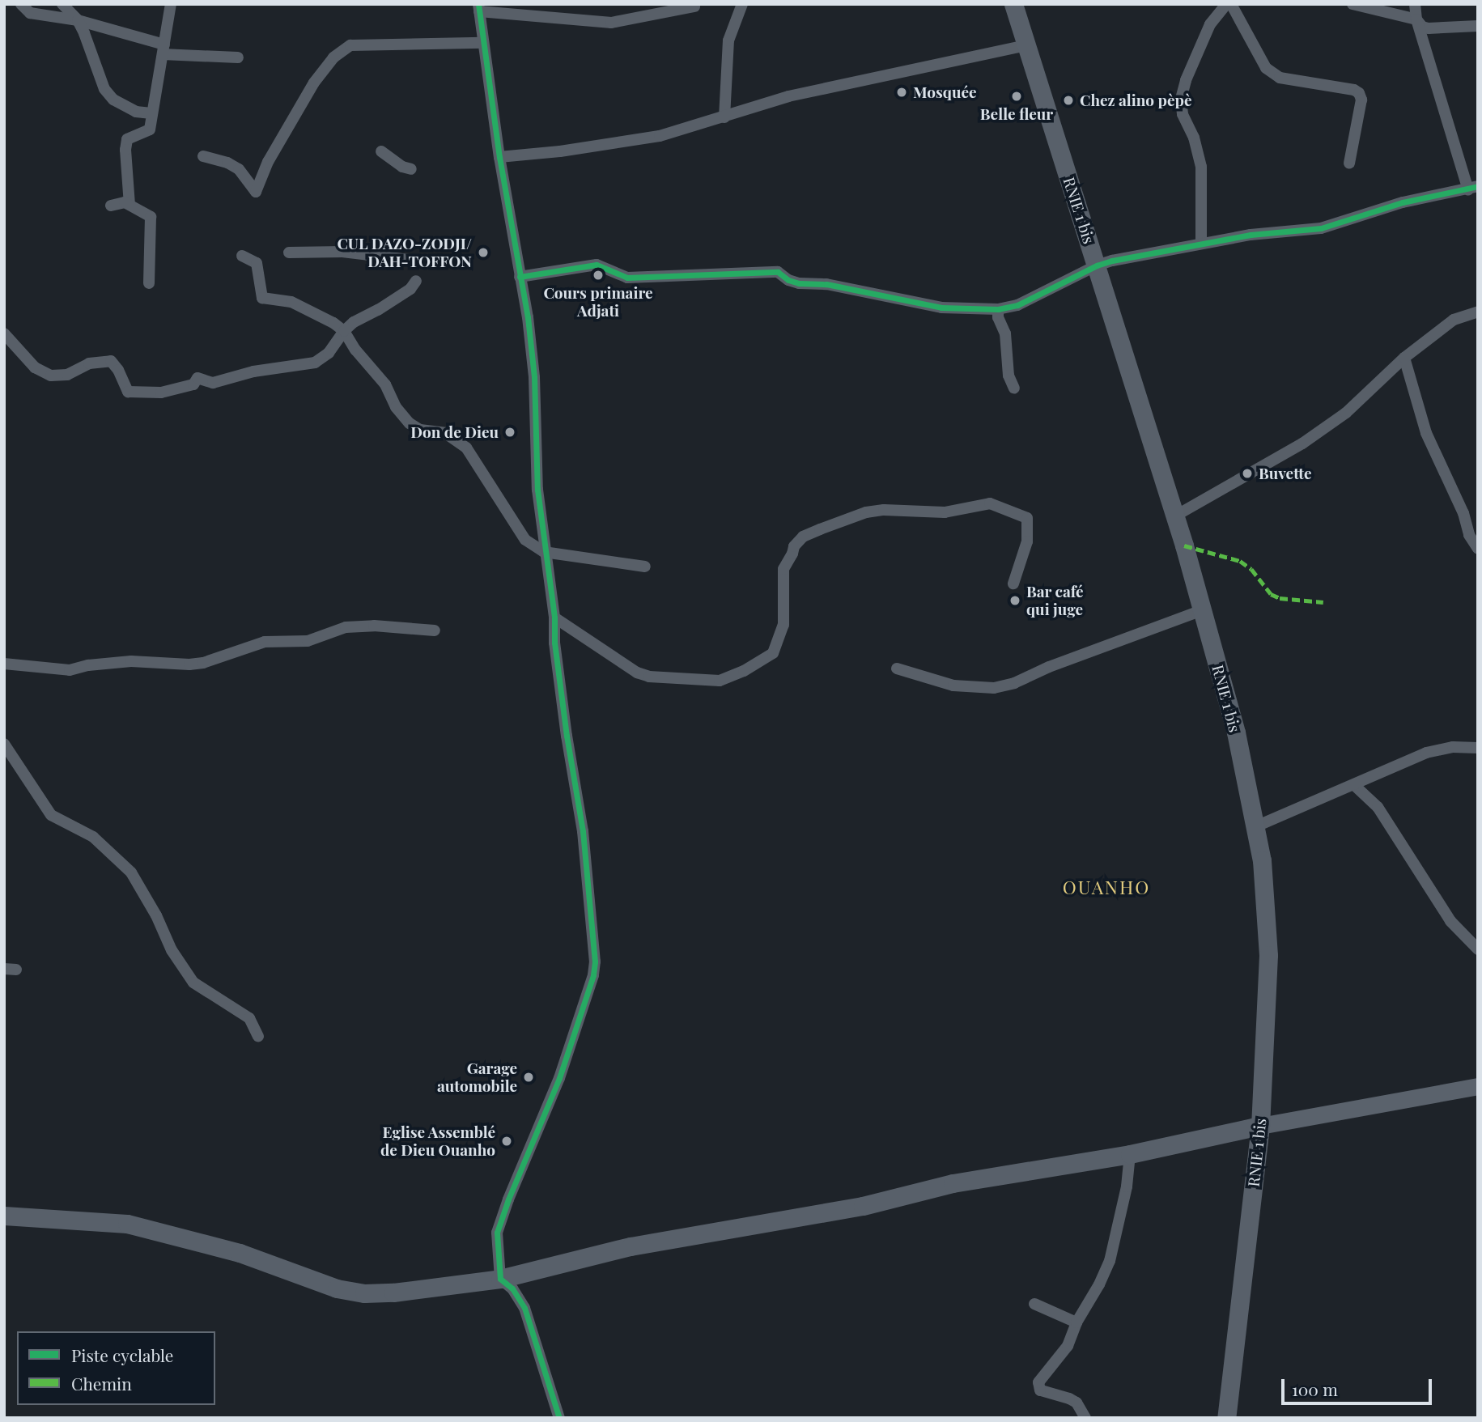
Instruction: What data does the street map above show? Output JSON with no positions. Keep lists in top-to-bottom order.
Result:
{
  "streets": {
    "main road": ["RNIE 1 bis"]
  },
  "districts": ["OUANHO"],
  "places": [
    "Mosquée",
    "Belle fleur",
    "Chez alino pèpè",
    "CUL DAZO-ZODJI/ DAH-TOFFON",
    "Cours primaire Adjati",
    "Don de Dieu",
    "Buvette",
    "Bar café qui juge",
    "Garage automobile",
    "Eglise Assemblé de Dieu Ouanho"
  ],
  "legend": ["Piste cyclable", "Chemin"],
  "scale_bar": "100 m"
}
